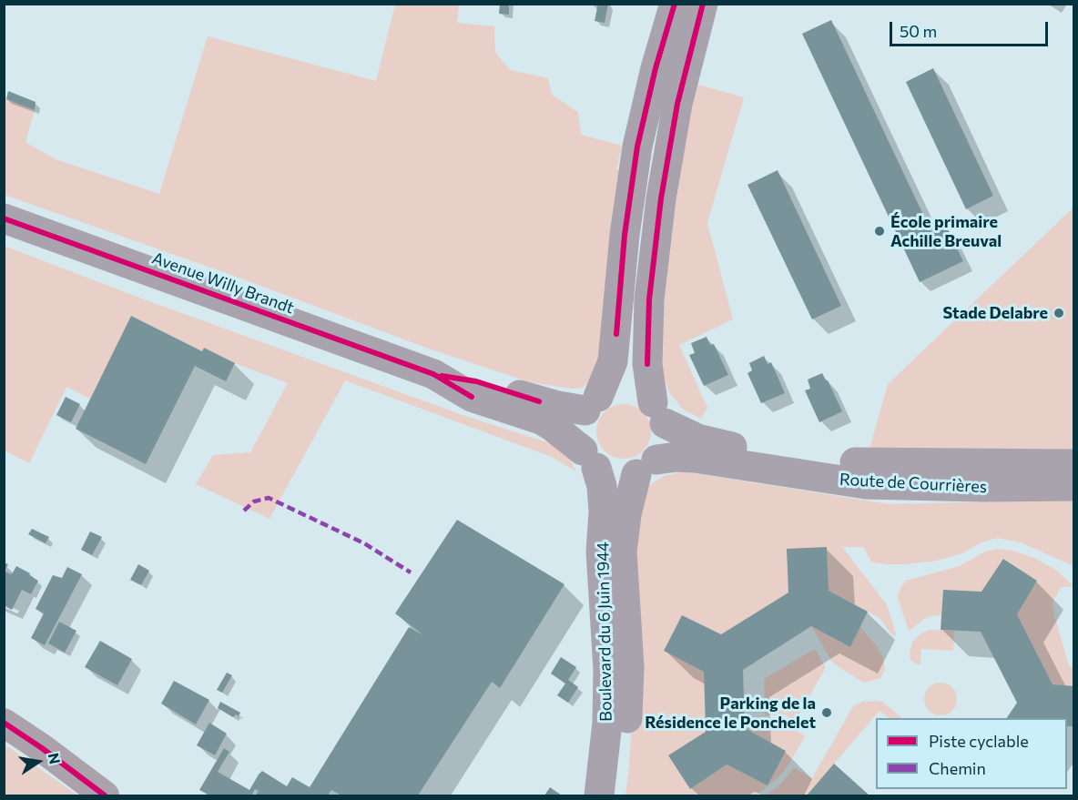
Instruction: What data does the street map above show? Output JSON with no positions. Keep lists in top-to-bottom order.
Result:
{
  "streets": {
    "main road": ["Avenue Willy Brandt", "Route de Courrières", "Boulevard du 6 Juin 1944"]
  },
  "crossings": [
    ["Avenue Willy Brandt", "Route de Courrières"],
    ["Avenue Willy Brandt", "Boulevard du 6 Juin 1944"],
    ["Route de Courrières", "Boulevard du 6 Juin 1944"]
  ],
  "places": ["École primaire Achille Breuval", "Stade Delabre", "Parking de la Résidence le Ponchelet"],
  "legend": ["Piste cyclable", "Chemin"],
  "scale_bar": "50 m",
  "north": "right"
}
